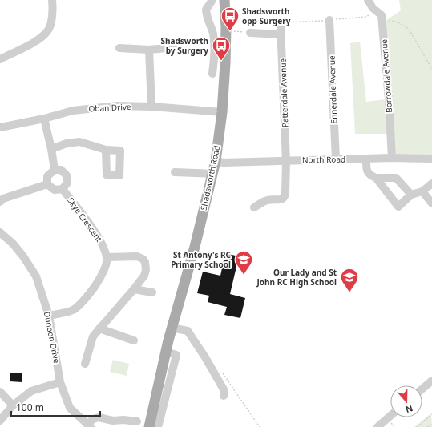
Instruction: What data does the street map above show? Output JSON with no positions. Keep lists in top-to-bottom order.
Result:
{
  "streets": {
    "main road": ["Shadsworth Road"],
    "street": [
      "Borrowdale Avenue",
      "Ennerdale Avenue",
      "Patterdale Avenue",
      "Oban Drive",
      "North Road",
      "Skye Crescent",
      "Dunoon Drive"
    ]
  },
  "crossings": [
    ["Borrowdale Avenue", "North Road"],
    ["Ennerdale Avenue", "North Road"],
    ["Patterdale Avenue", "North Road"],
    ["Oban Drive", "Shadsworth Road"],
    ["North Road", "Shadsworth Road"]
  ],
  "places": {
    "bus stop": ["Shadsworth opp Surgery", "Shadsworth by Surgery"],
    "school or university": ["St Antony's RC Primary School", "Our Lady and St John RC High School"]
  },
  "scale_bar": "100 m",
  "north": "bottom"
}
